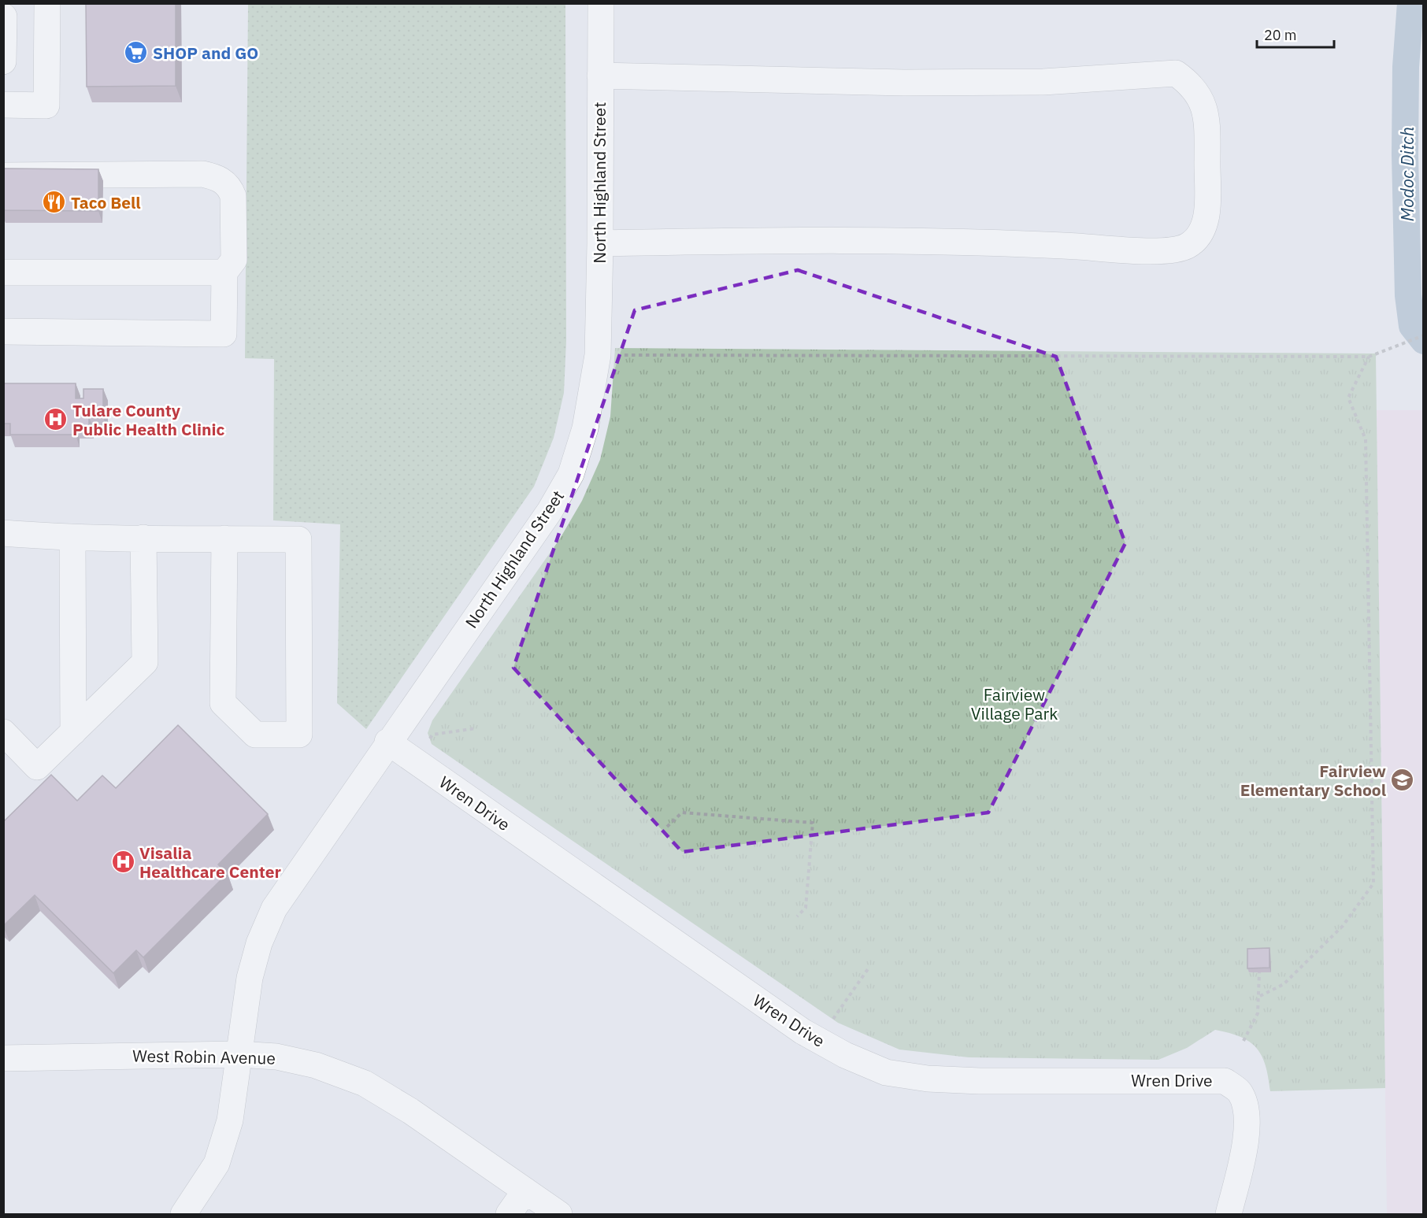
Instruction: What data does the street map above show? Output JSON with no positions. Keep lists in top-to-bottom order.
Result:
{
  "streets": {
    "street": ["North Highland Street", "Wren Drive", "West Robin Avenue"]
  },
  "crossings": [
    ["North Highland Street", "Wren Drive"],
    ["North Highland Street", "West Robin Avenue"]
  ],
  "water": ["Modoc Ditch"],
  "parks": ["Fairview Village Park"],
  "places": {
    "supermarket": ["SHOP and GO"],
    "restaurant": ["Taco Bell"],
    "hospital": ["Tulare County Public Health Clinic", "Visalia Healthcare Center"],
    "school or university": ["Fairview Elementary School"]
  },
  "scale_bar": "20 m"
}
